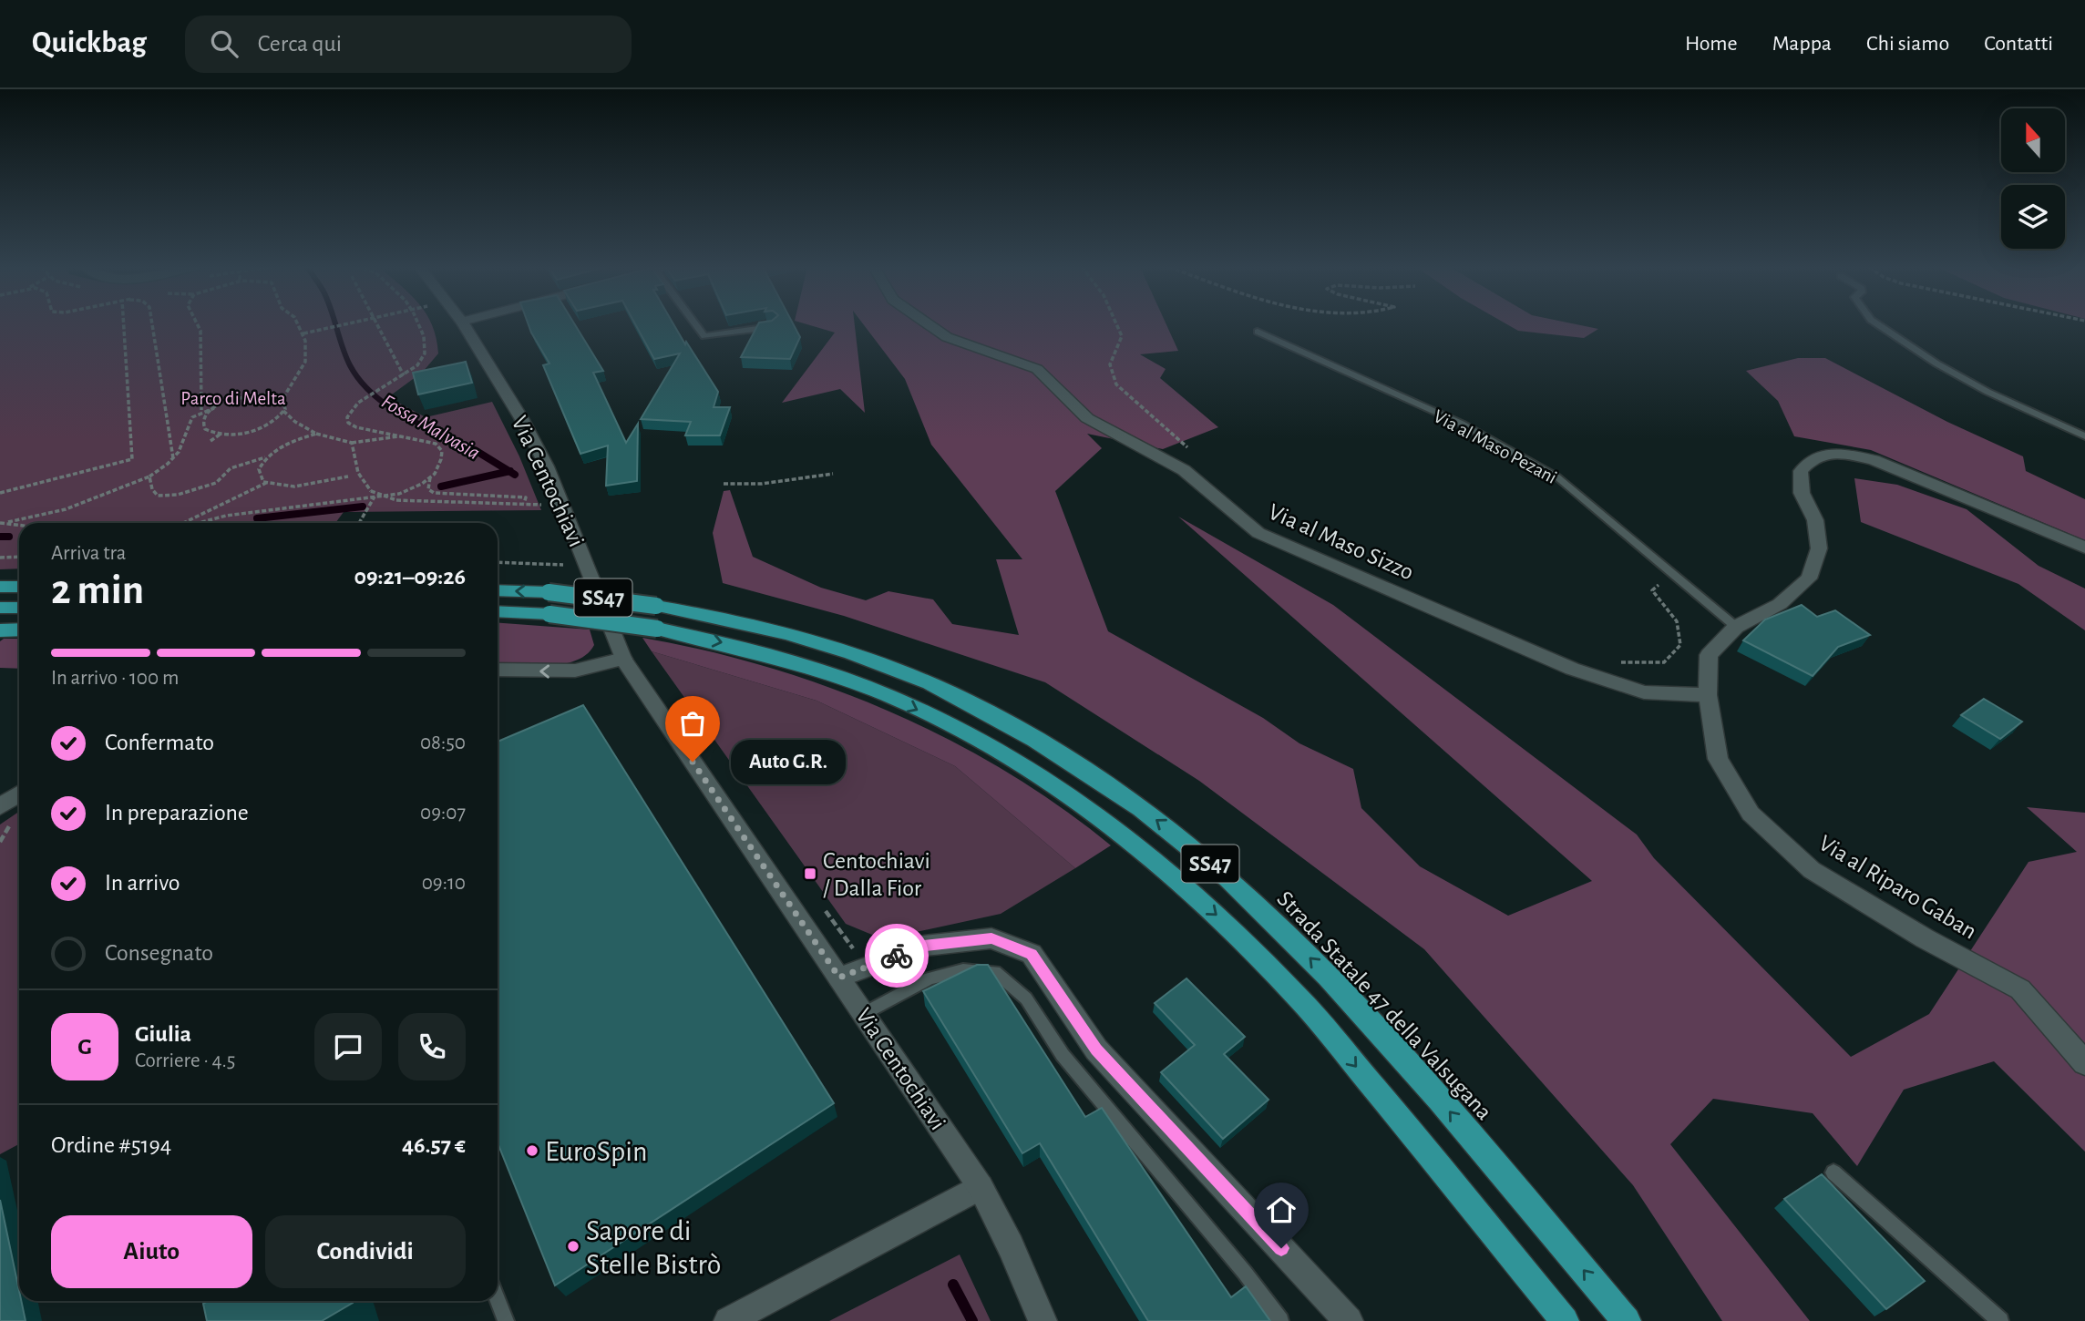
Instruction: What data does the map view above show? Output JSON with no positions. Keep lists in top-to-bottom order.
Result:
{
  "streets": {
    "highway": ["SS47", "Strada Statale 47 della Valsugana"],
    "street": ["Via Centochiavi", "Via al Maso Sizzo", "Via al Riparo Gaban"],
    "lane": ["Via al Maso Pezani"]
  },
  "crossings": [
    ["Via al Maso Sizzo", "Via al Riparo Gaban"]
  ],
  "water": ["Fossa Malvasia"],
  "parks": ["Parco di Melta"],
  "places": {
    "other": ["Auto G.R.", "EuroSpin", "Sapore di Stelle Bistrò"],
    "transit": ["Centochiavi / Dalla Fior"]
  },
  "north": "top",
  "page": {
    "header": "Quickbag",
    "search": "Cerca qui",
    "nav": [
      "Home",
      "Mappa",
      "Chi siamo",
      "Contatti"
    ],
    "heading": ["2 min", "Arriva tra", "09:21–09:26"],
    "panel": [
      "Giulia",
      "Corriere · 4.5",
      "Ordine #5194",
      "46.57 €"
    ],
    "bar": "In arrivo · 100 m",
    "list": [
      ["Confermato", "08:50"],
      ["In preparazione", "09:07"],
      ["In arrivo", "09:10"],
      "Consegnato"
    ],
    "bubble": "Auto G.R.",
    "round": "G",
    "buttons": ["Aiuto", "Condividi"]
  }
}
